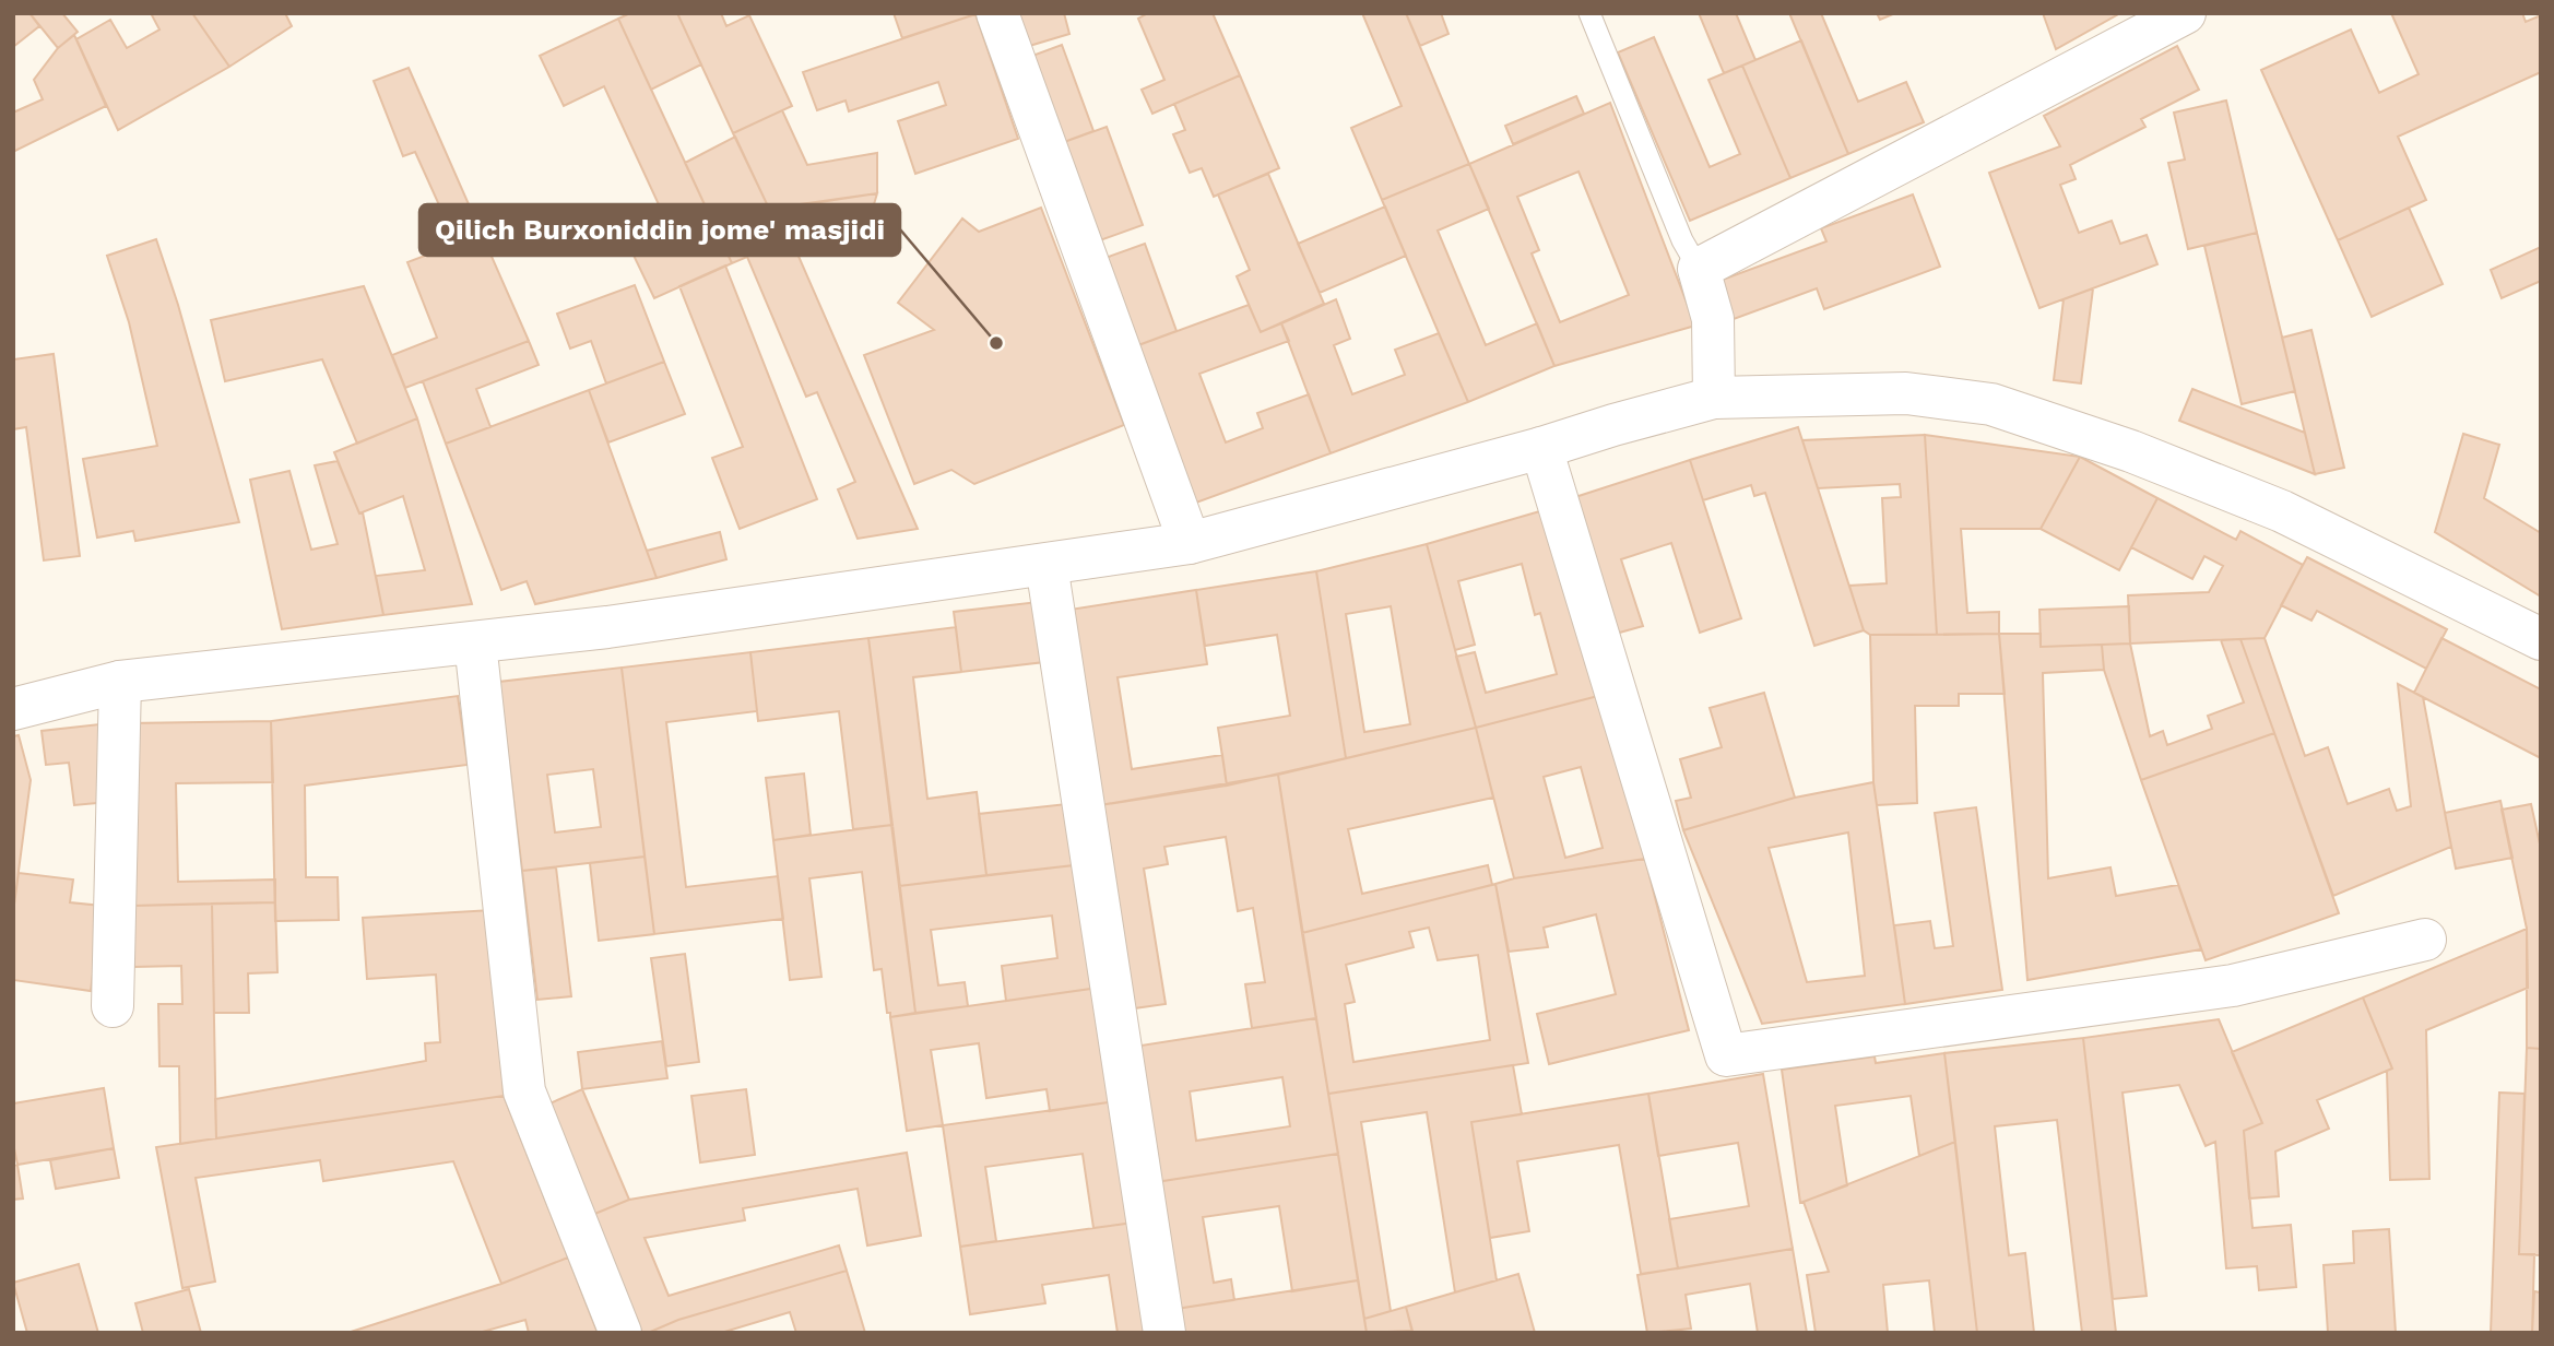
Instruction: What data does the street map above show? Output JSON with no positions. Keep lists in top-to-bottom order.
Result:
{
  "places": ["Qilich Burxoniddin jome' masjidi"]
}
